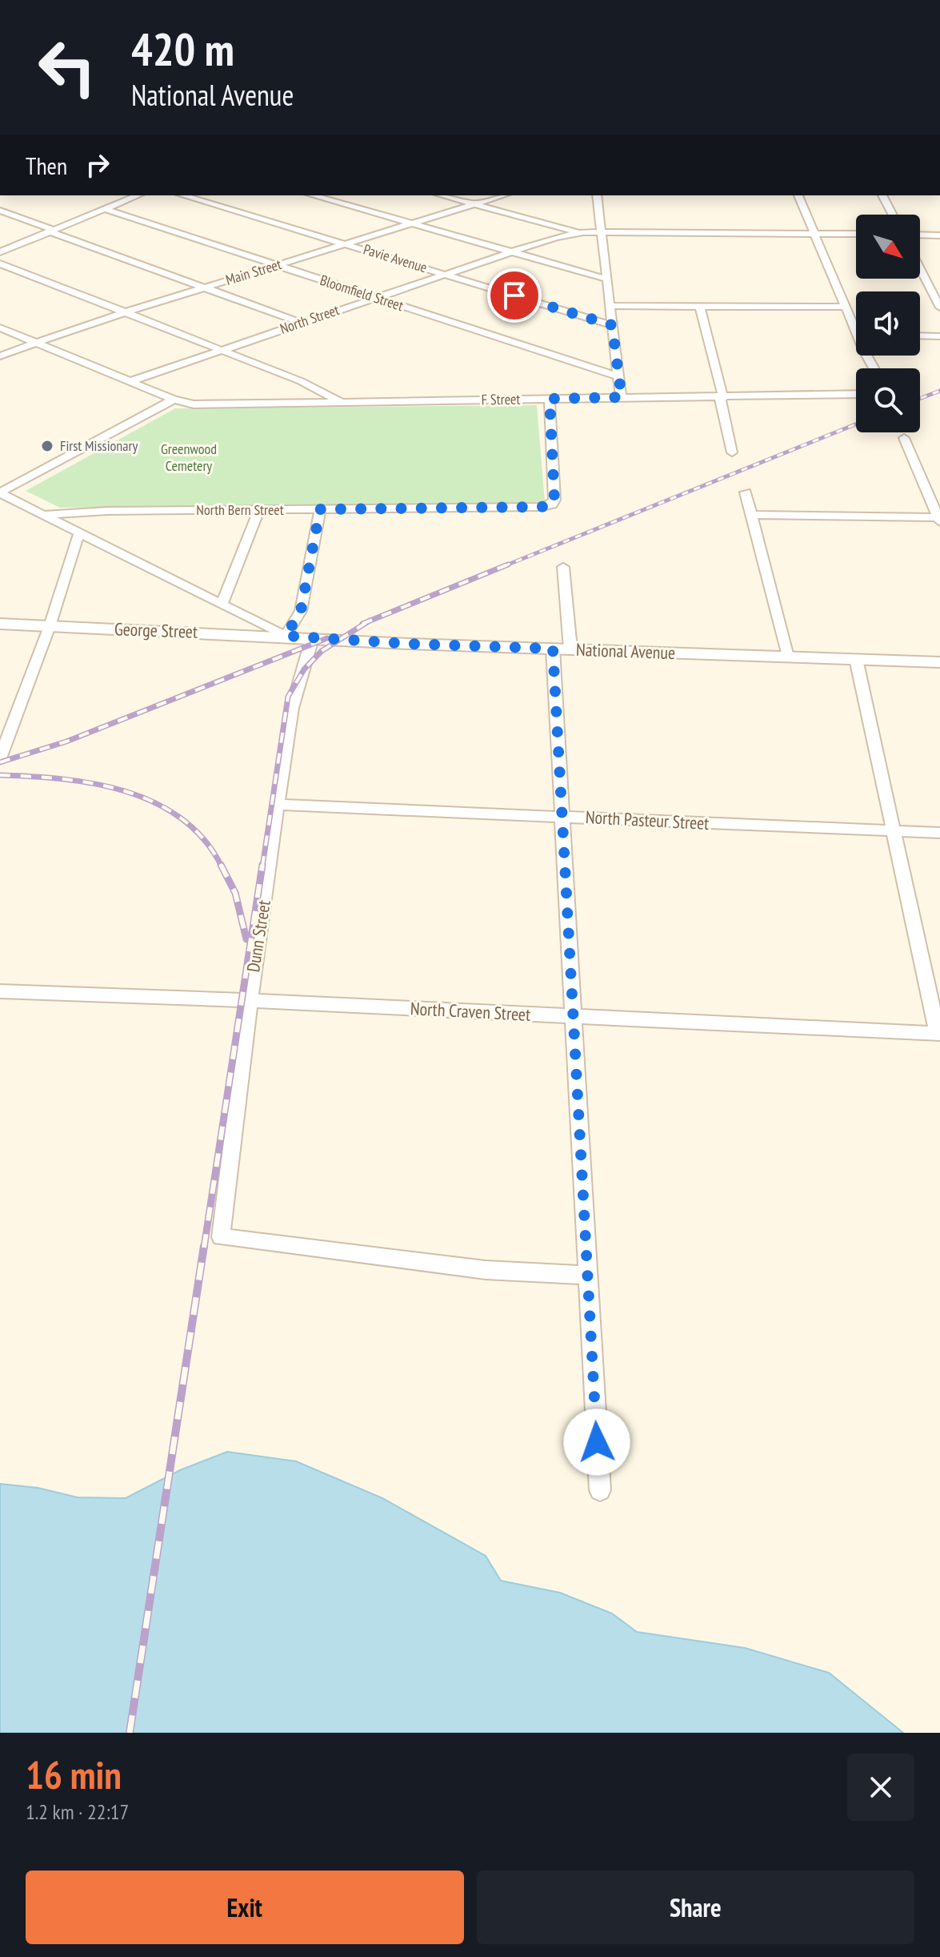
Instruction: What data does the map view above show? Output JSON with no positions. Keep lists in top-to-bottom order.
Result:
{
  "streets": {
    "street": [
      "Pavie Avenue",
      "Main Street",
      "Bloomfield Street",
      "North Street",
      "F Street",
      "North Bern Street",
      "George Street",
      "National Avenue",
      "North Pasteur Street",
      "Dunn Street",
      "North Craven Street"
    ]
  },
  "crossings": [
    ["Pavie Avenue", "Main Street"],
    ["Pavie Avenue", "North Street"],
    ["Main Street", "Bloomfield Street"],
    ["Main Street", "F Street"],
    ["Bloomfield Street", "North Street"],
    ["North Street", "F Street"],
    ["F Street", "North Bern Street"],
    ["George Street", "National Avenue"],
    ["George Street", "Dunn Street"],
    ["National Avenue", "Dunn Street"],
    ["North Pasteur Street", "Dunn Street"],
    ["Dunn Street", "North Craven Street"]
  ],
  "parks": ["Greenwood Cemetery"],
  "places": ["First Missionary"],
  "north": "bottom right",
  "page": {
    "turn": ["420 m", "National Avenue"],
    "then": "Then",
    "heading": ["16 min", "1.2 km · 22:17"],
    "buttons": ["Exit", "Share"]
  }
}
